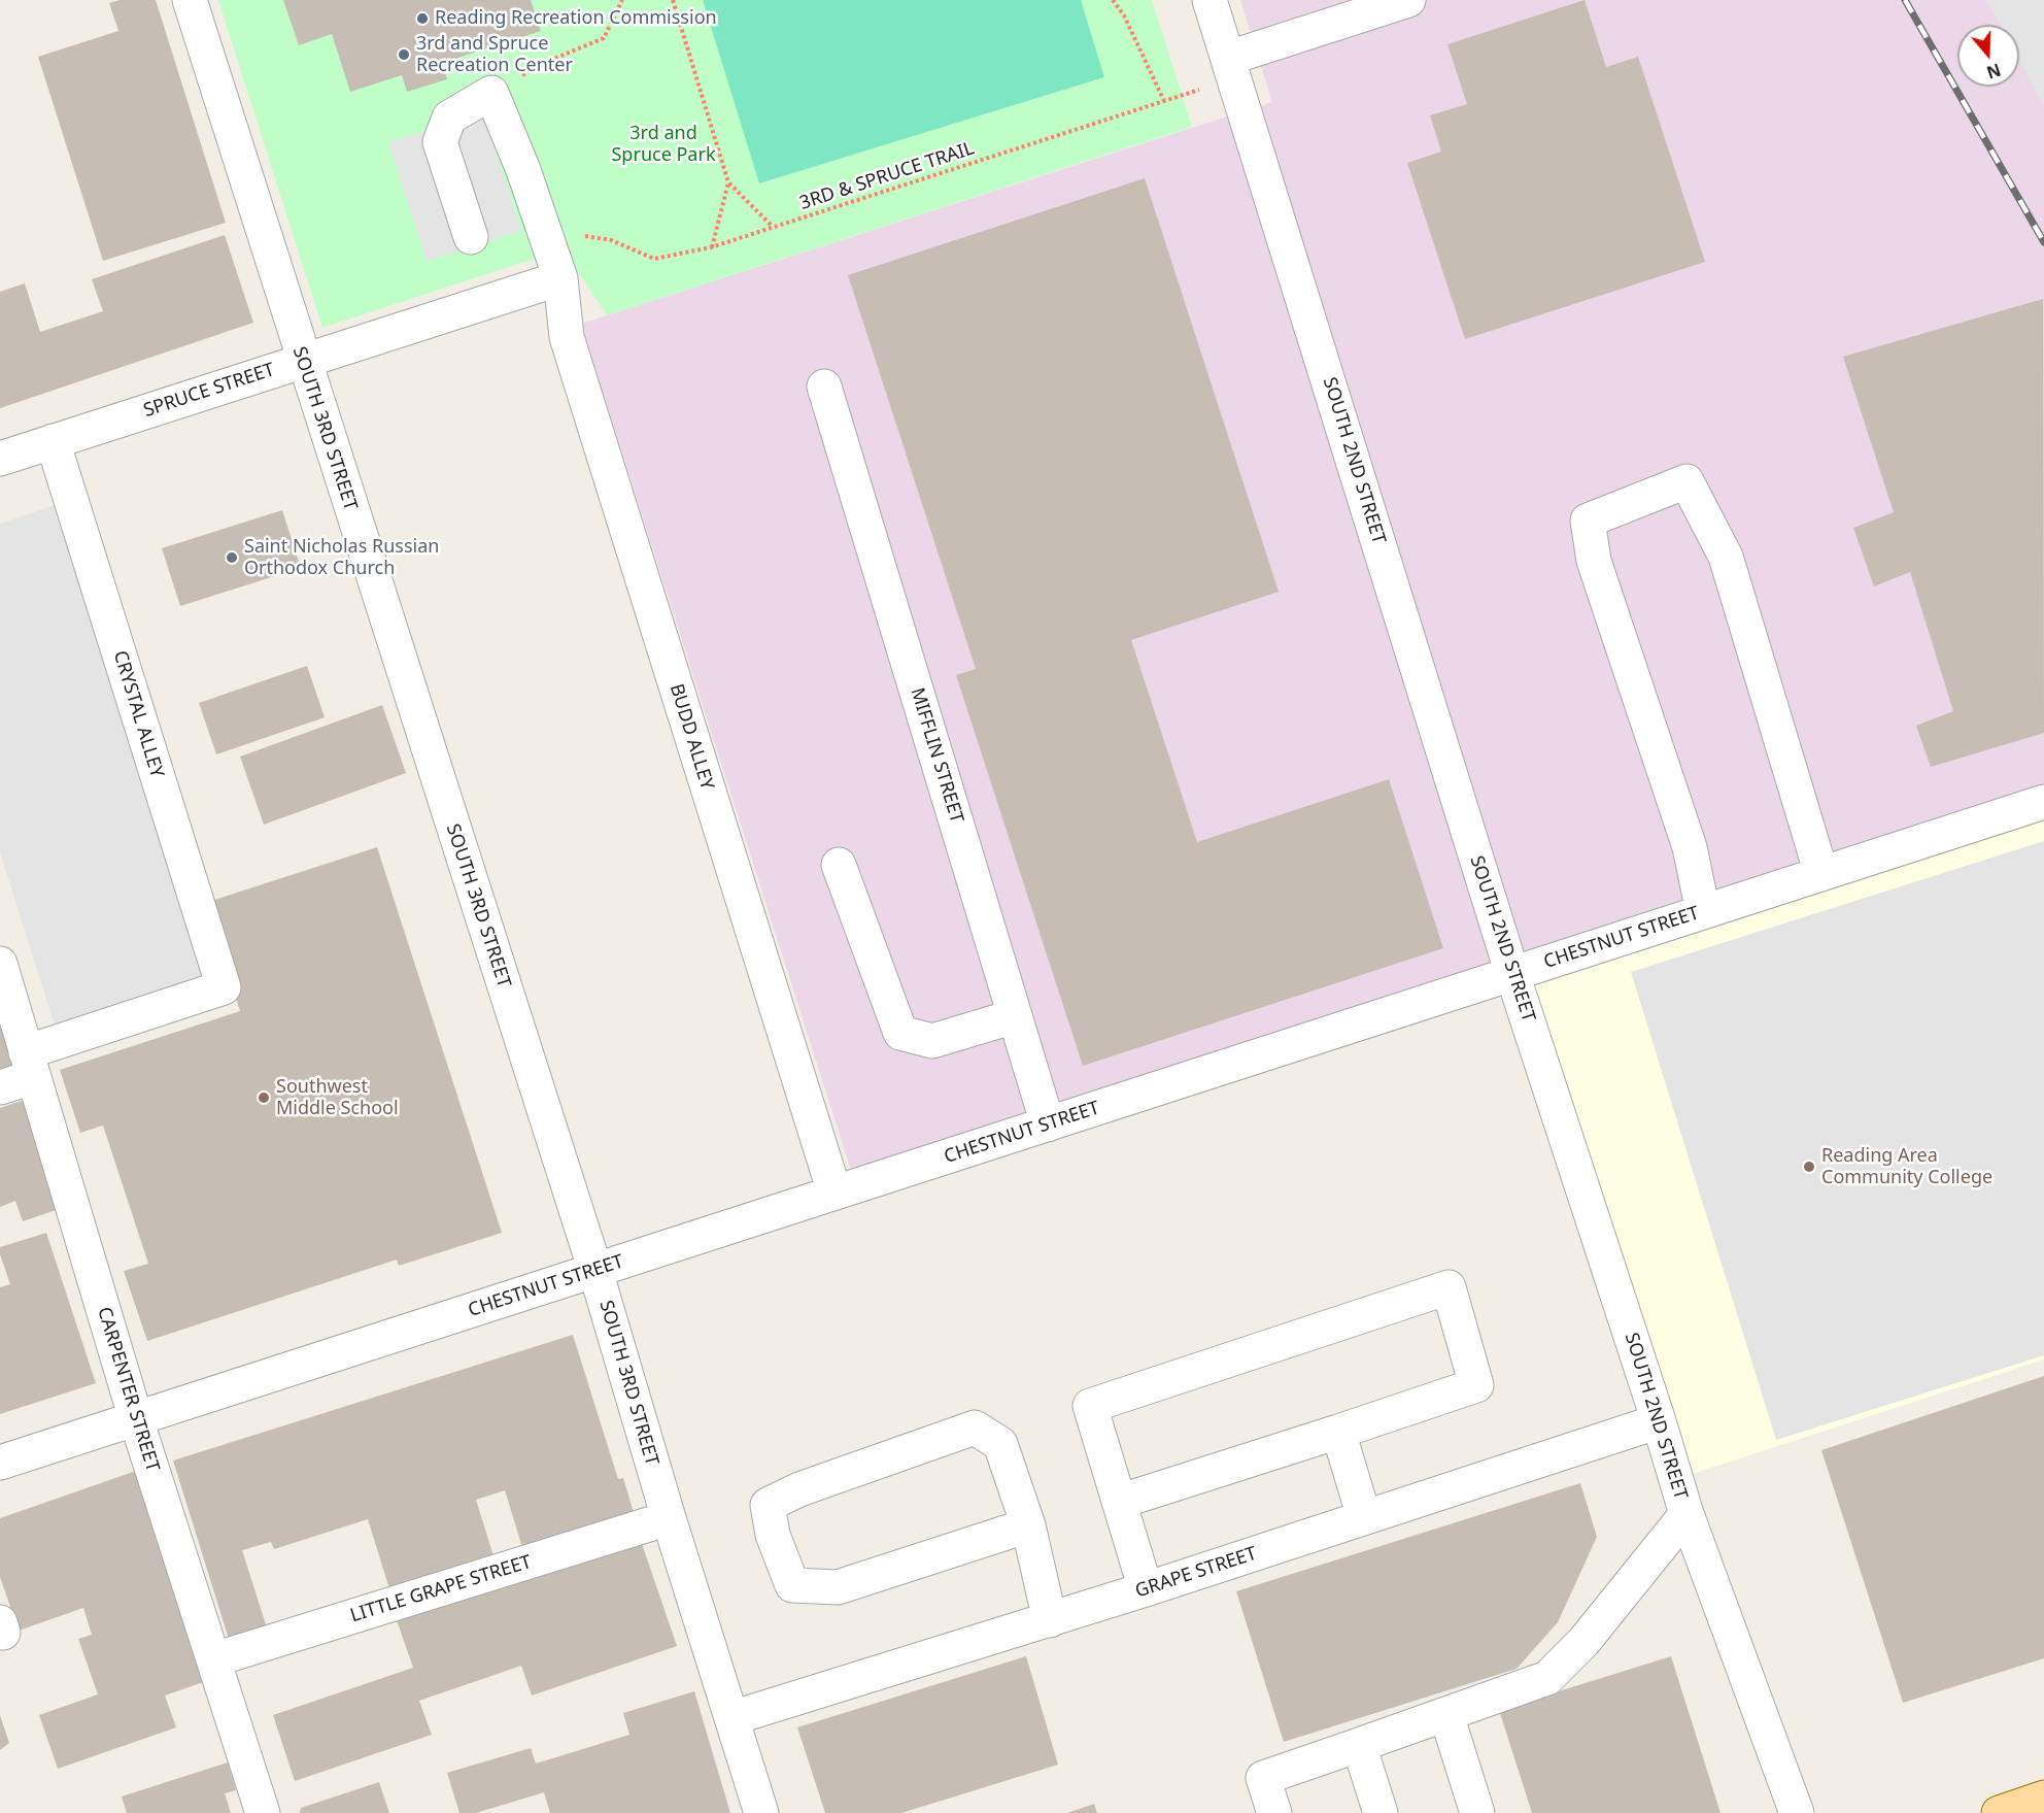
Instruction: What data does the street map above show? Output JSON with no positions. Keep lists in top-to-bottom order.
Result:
{
  "streets": {
    "street": [
      "SPRUCE STREET",
      "SOUTH 3RD STREET",
      "SOUTH 2ND STREET",
      "CRYSTAL ALLEY",
      "BUDD ALLEY",
      "MIFFLIN STREET",
      "CHESTNUT STREET",
      "CARPENTER STREET",
      "GRAPE STREET",
      "LITTLE GRAPE STREET"
    ],
    "path": ["3RD & SPRUCE TRAIL"]
  },
  "crossings": [
    ["3RD & SPRUCE TRAIL", "SOUTH 2ND STREET"],
    ["3RD & SPRUCE TRAIL", "BUDD ALLEY"],
    ["SPRUCE STREET", "SOUTH 3RD STREET"],
    ["SPRUCE STREET", "CRYSTAL ALLEY"],
    ["SPRUCE STREET", "BUDD ALLEY"],
    ["SOUTH 3RD STREET", "CHESTNUT STREET"],
    ["SOUTH 3RD STREET", "GRAPE STREET"],
    ["SOUTH 3RD STREET", "LITTLE GRAPE STREET"],
    ["SOUTH 2ND STREET", "CHESTNUT STREET"],
    ["SOUTH 2ND STREET", "GRAPE STREET"],
    ["CRYSTAL ALLEY", "CARPENTER STREET"],
    ["BUDD ALLEY", "CHESTNUT STREET"],
    ["MIFFLIN STREET", "CHESTNUT STREET"],
    ["CHESTNUT STREET", "CARPENTER STREET"],
    ["CARPENTER STREET", "LITTLE GRAPE STREET"]
  ],
  "parks": ["3rd and Spruce Park"],
  "places": [
    "Reading Recreation Commission",
    "3rd and Spruce Recreation Center",
    "Saint Nicholas Russian Orthodox Church",
    "Southwest Middle School",
    "Reading Area Community College"
  ],
  "north": "bottom"
}
